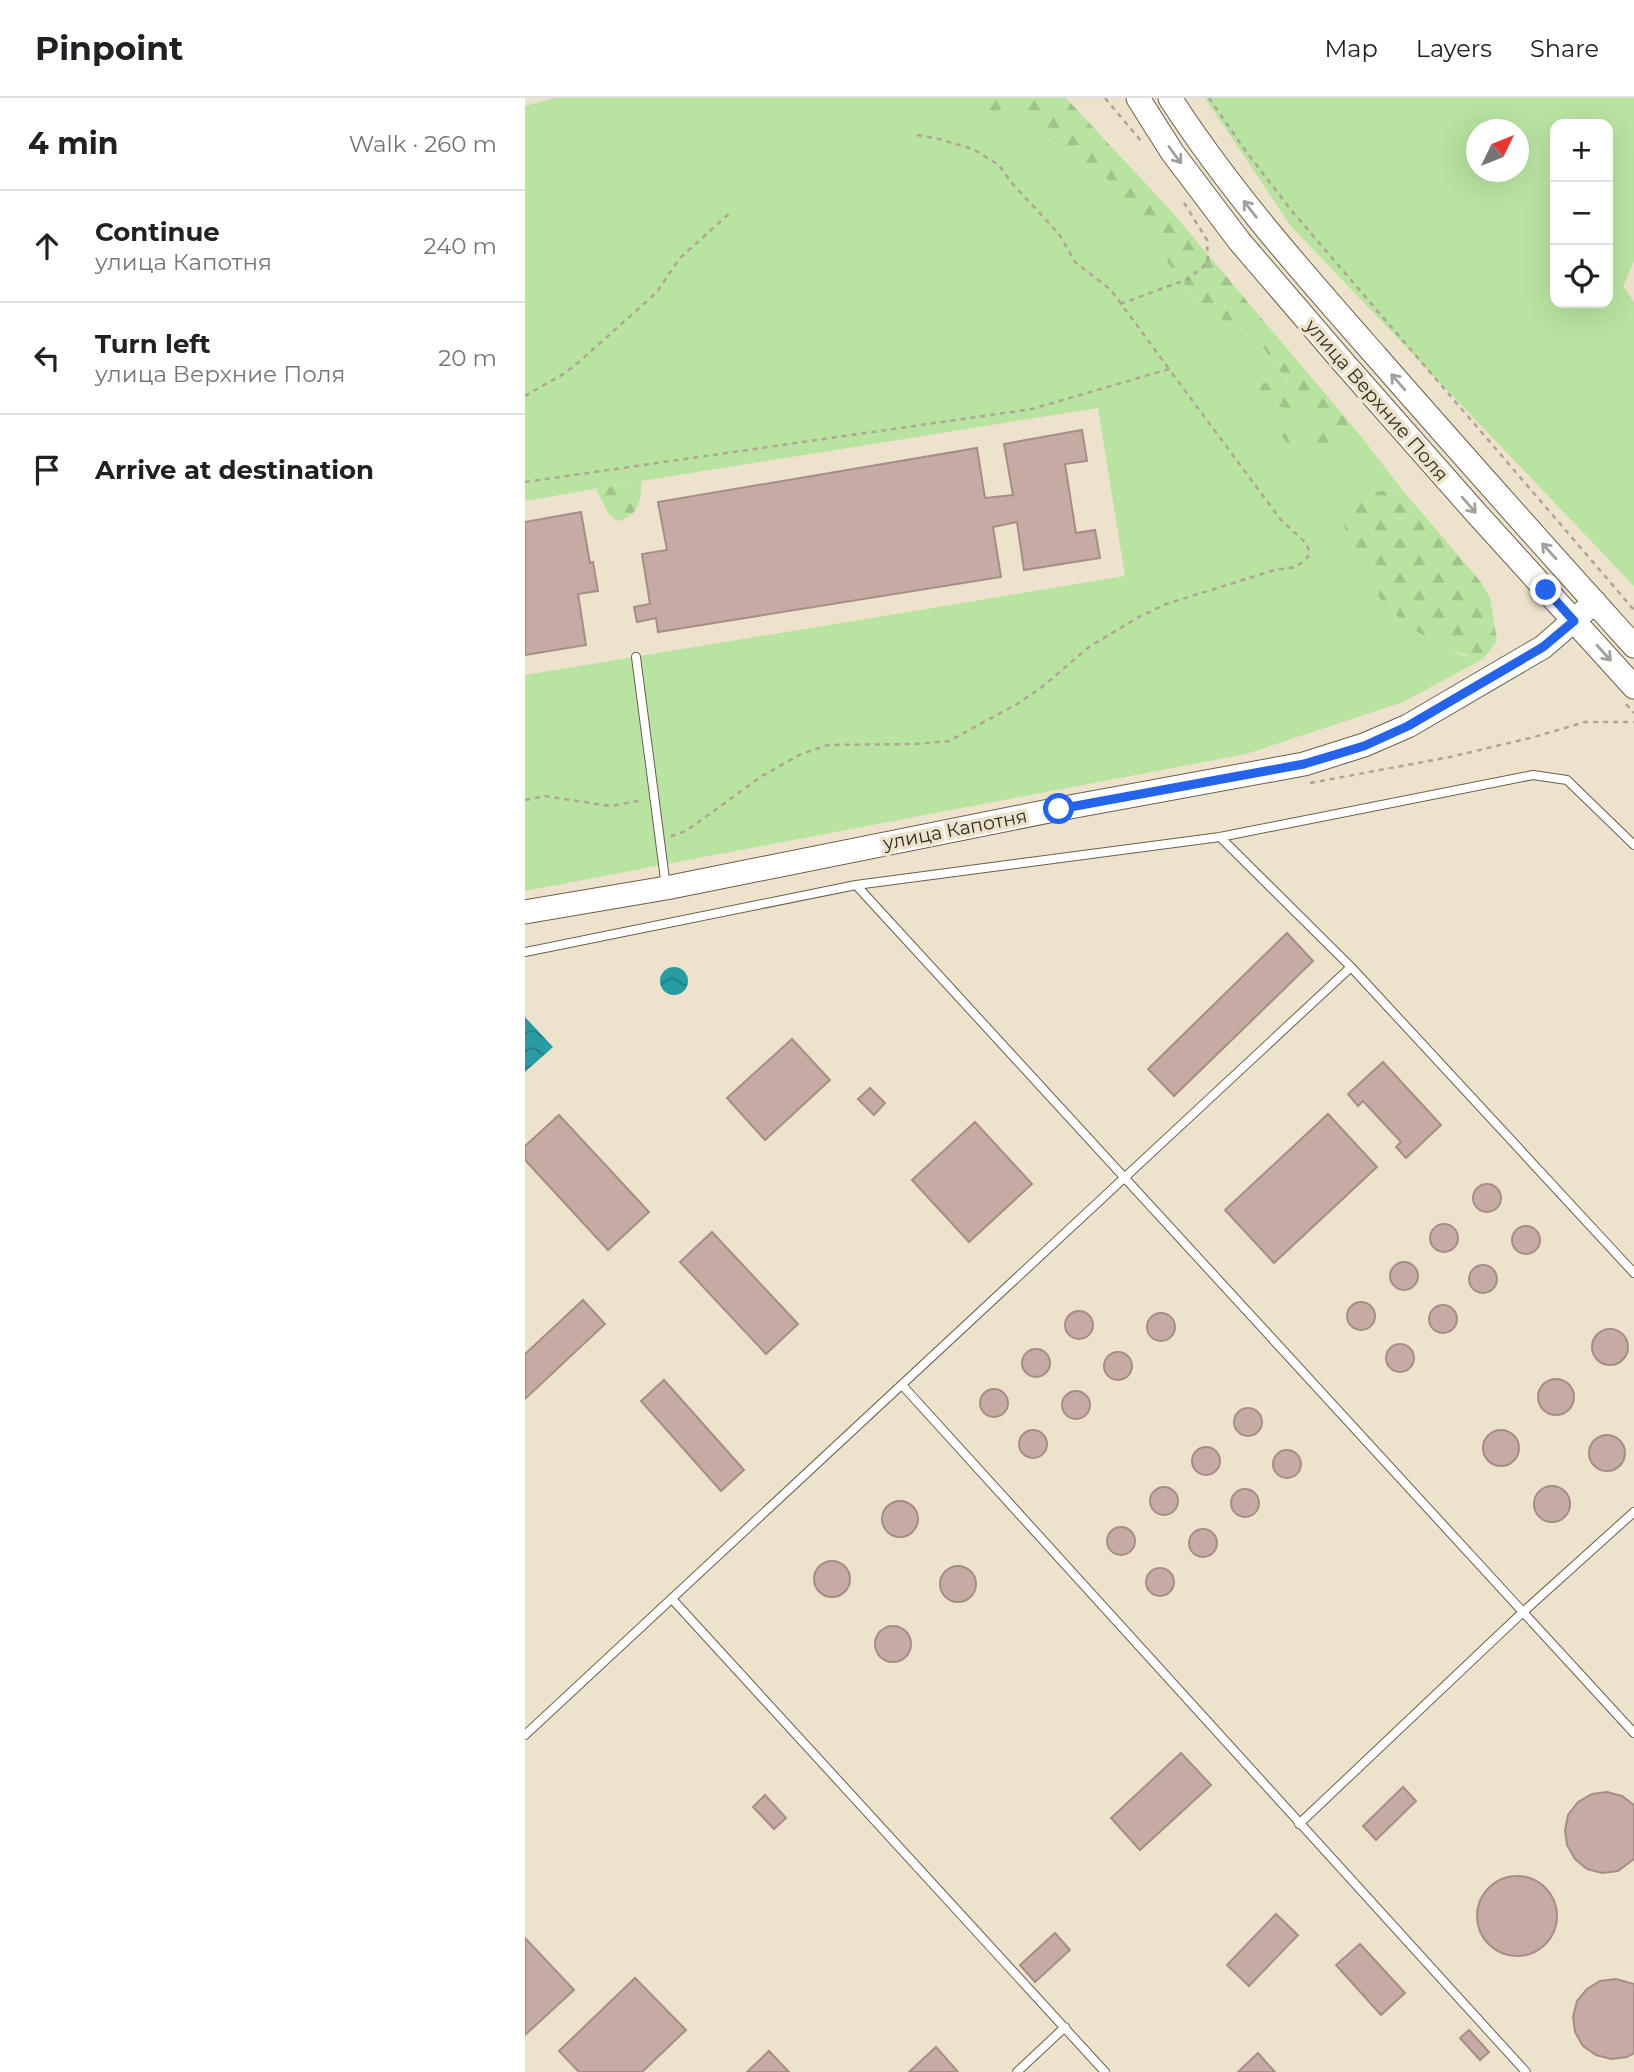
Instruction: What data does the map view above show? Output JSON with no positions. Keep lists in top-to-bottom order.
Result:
{
  "streets": {
    "main road": ["улица Верхние Поля", "улица Капотня"]
  },
  "crossings": [
    ["улица Верхние Поля", "улица Капотня"]
  ],
  "north": "top right",
  "page": {
    "header": "Pinpoint",
    "nav": ["Map", "Layers", "Share"],
    "heading": ["4 min", "Walk · 260 m"],
    "map_buttons": ["+", "−"],
    "list": [
      ["Continue", "улица Капотня", "240 m"],
      ["Turn left", "улица Верхние Поля", "20 m"],
      "Arrive at destination"
    ]
  }
}
